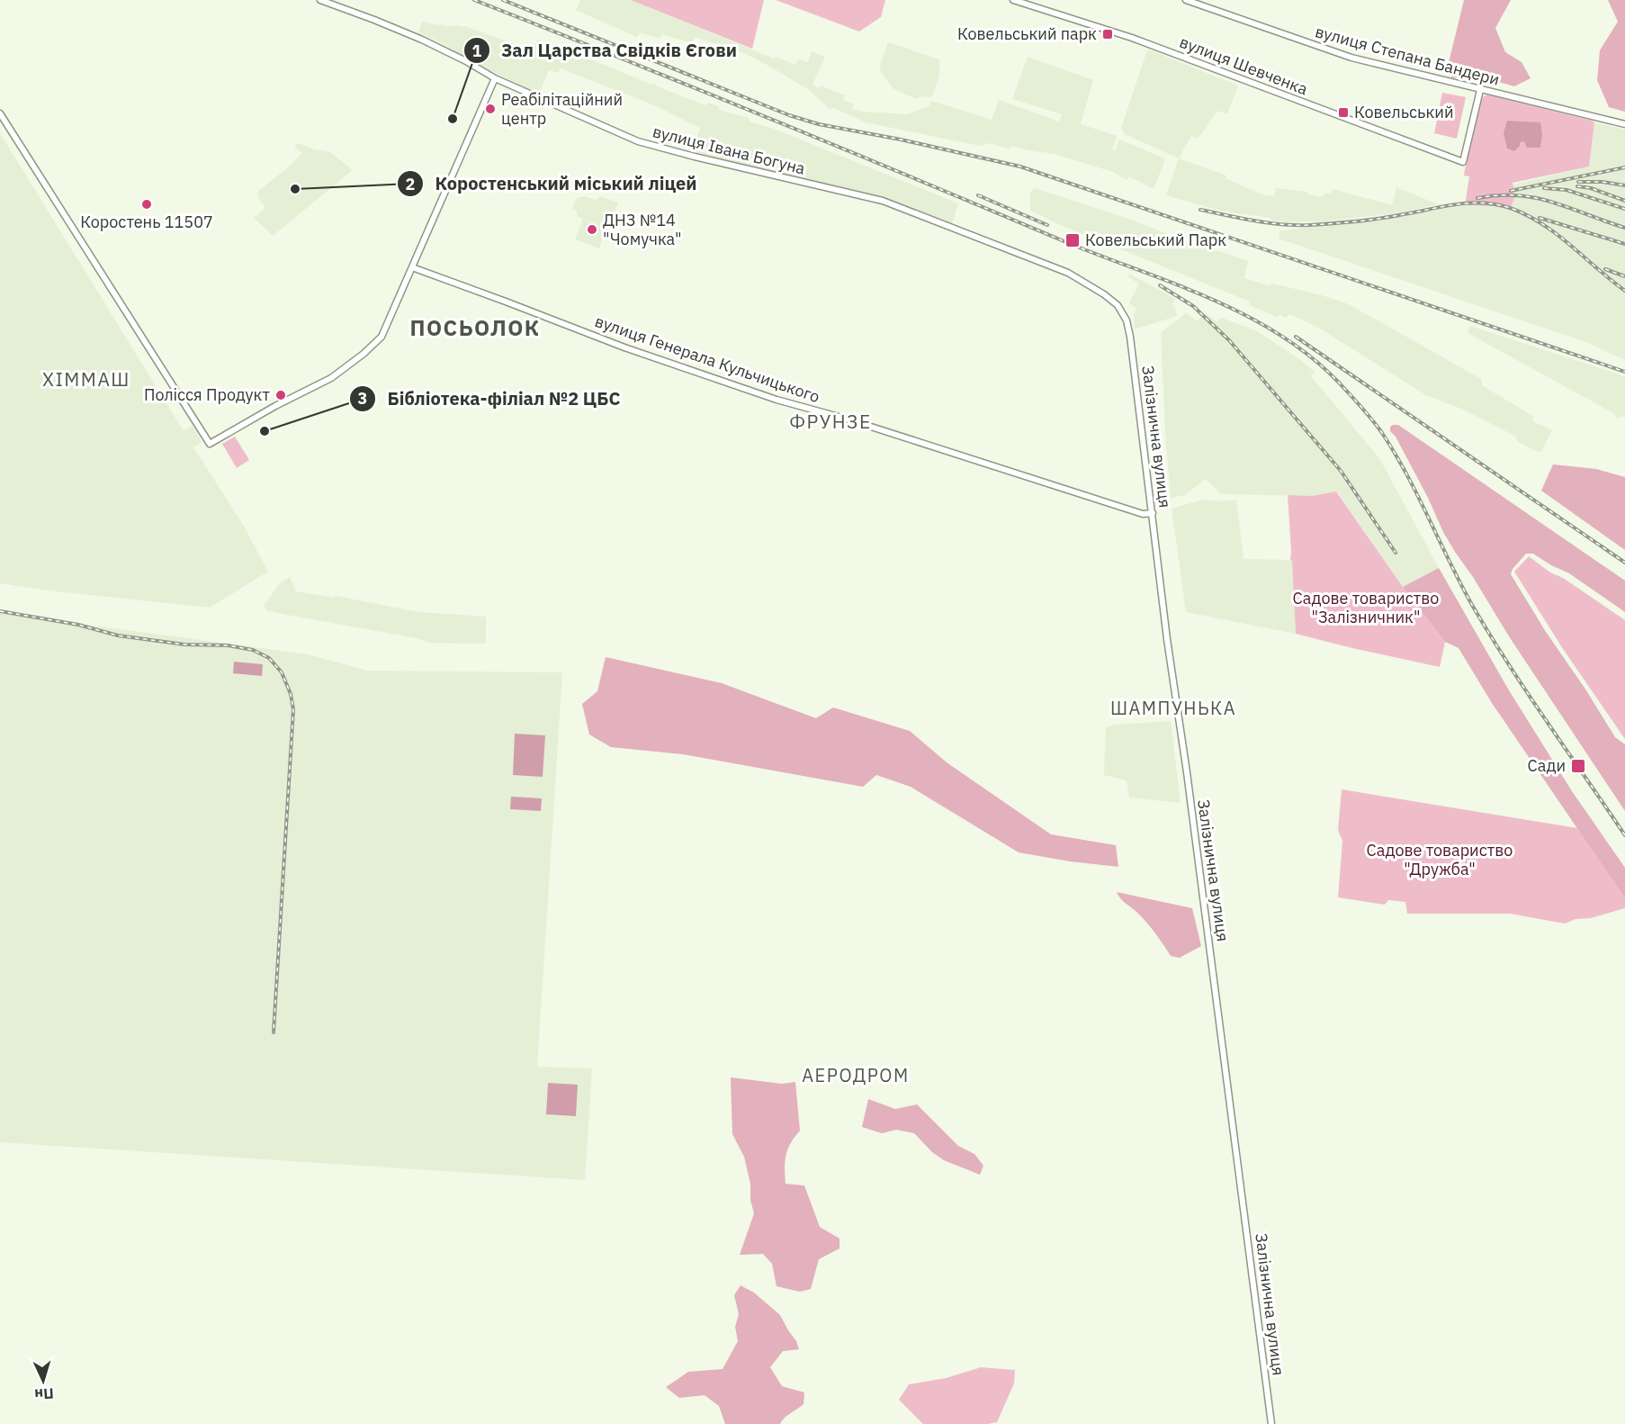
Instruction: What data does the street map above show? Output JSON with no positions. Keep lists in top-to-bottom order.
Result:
{
  "streets": {
    "street": [
      "вулиця Степана Бандери",
      "вулиця Шевченка",
      "вулиця Івана Богуна",
      "вулиця Генерала Кульчицького",
      "Залізнична вулиця"
    ]
  },
  "crossings": [
    ["вулиця Степана Бандери", "вулиця Шевченка"],
    ["вулиця Івана Богуна", "Залізнична вулиця"],
    ["вулиця Генерала Кульчицького", "Залізнична вулиця"]
  ],
  "districts": [
    "ПОСЬОЛОК",
    "ХІММАШ",
    "ФРУНЗЕ",
    "ШАМПУНЬКА",
    "АЕРОДРОМ"
  ],
  "parks": ["Садове товариство \"Залізничник\"", "Садове товариство \"Дружба\""],
  "places": {
    "transit": [
      "Ковельський парк",
      "Ковельський",
      "Ковельський Парк",
      "Сади"
    ],
    "other": [
      "Реабілітаційний центр",
      "Зал Царства Свідків Єгови",
      "Коростенський міський ліцей",
      "Коростень 11507",
      "ДНЗ №14 \"Чомучка\"",
      "Полісся Продукт",
      "Бібліотека-філіал №2 ЦБС"
    ]
  },
  "north": "bottom"
}
